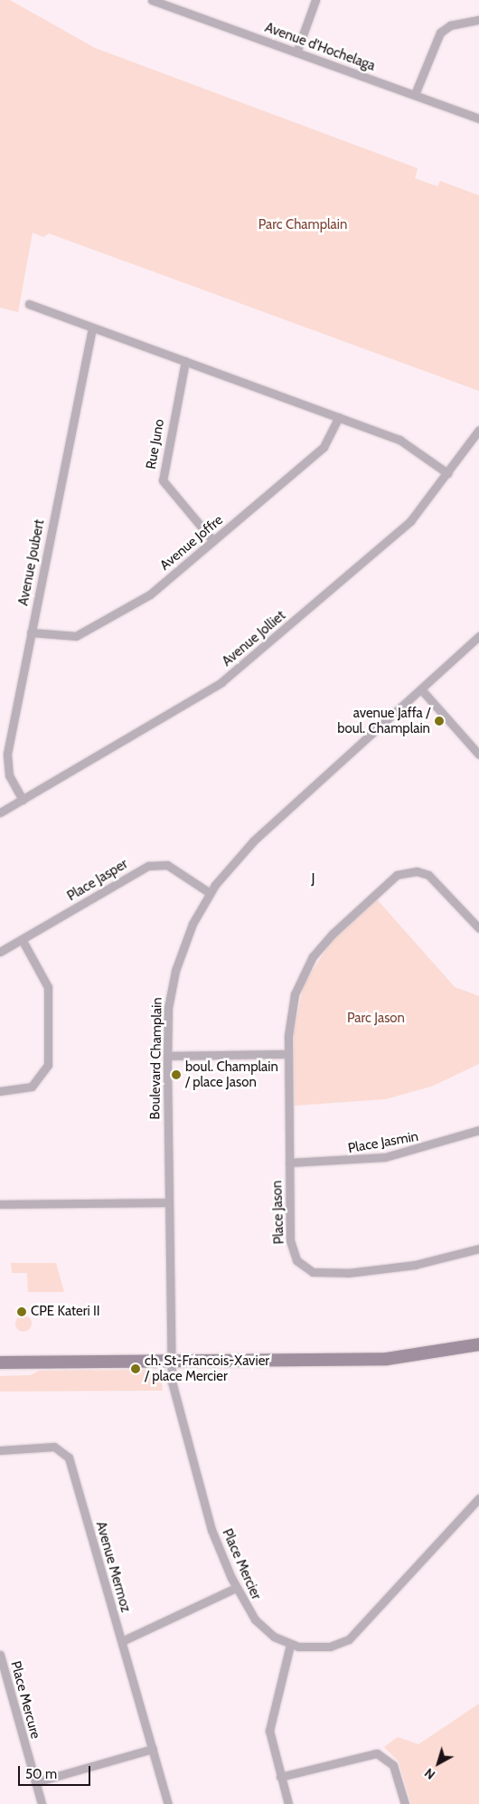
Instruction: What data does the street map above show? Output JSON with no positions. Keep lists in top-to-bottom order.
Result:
{
  "streets": {
    "street": [
      "Avenue d'Hochelaga",
      "Rue Juno",
      "Avenue Joffre",
      "Avenue Joubert",
      "Avenue Jolliet",
      "Place Jasper",
      "Boulevard Champlain",
      "Place Jasmin",
      "Place Jason",
      "Place Mercier",
      "Avenue Mermoz",
      "Place Mercure"
    ]
  },
  "crossings": [
    ["Rue Juno", "Avenue Joffre"],
    ["Avenue Joffre", "Avenue Joubert"],
    ["Avenue Joubert", "Avenue Jolliet"],
    ["Place Jasper", "Boulevard Champlain"],
    ["Boulevard Champlain", "Place Mercier"],
    ["Place Jasmin", "Place Jason"]
  ],
  "districts": ["J"],
  "parks": ["Parc Champlain", "Parc Jason"],
  "places": [
    "avenue Jaffa / boul. Champlain",
    "boul. Champlain / place Jason",
    "CPE Kateri II",
    "ch. St-Francois-Xavier / place Mercier"
  ],
  "scale_bar": "50 m",
  "north": "bottom left"
}
